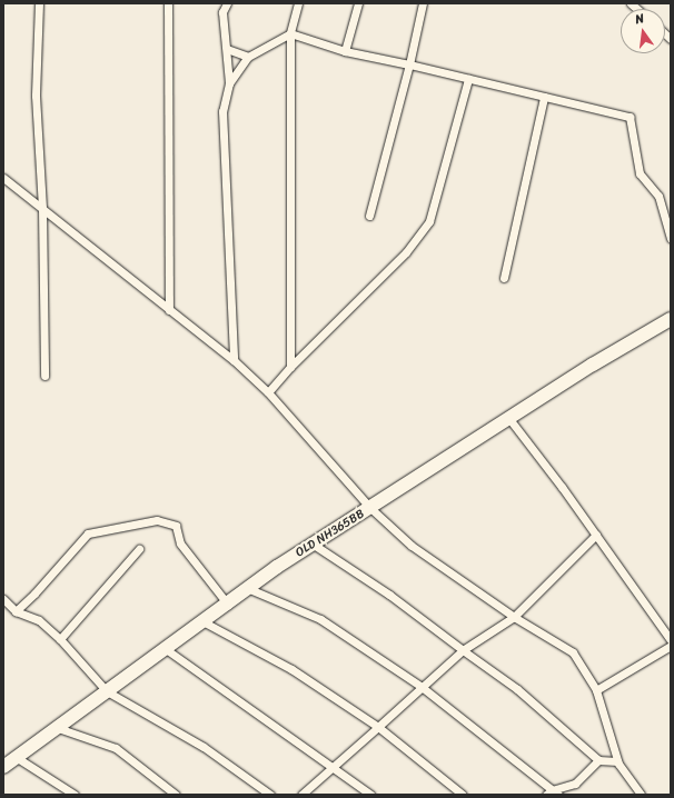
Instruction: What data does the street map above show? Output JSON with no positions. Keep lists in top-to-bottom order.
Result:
{
  "streets": {
    "main road": ["OLD NH365BB"]
  },
  "north": "top"
}
